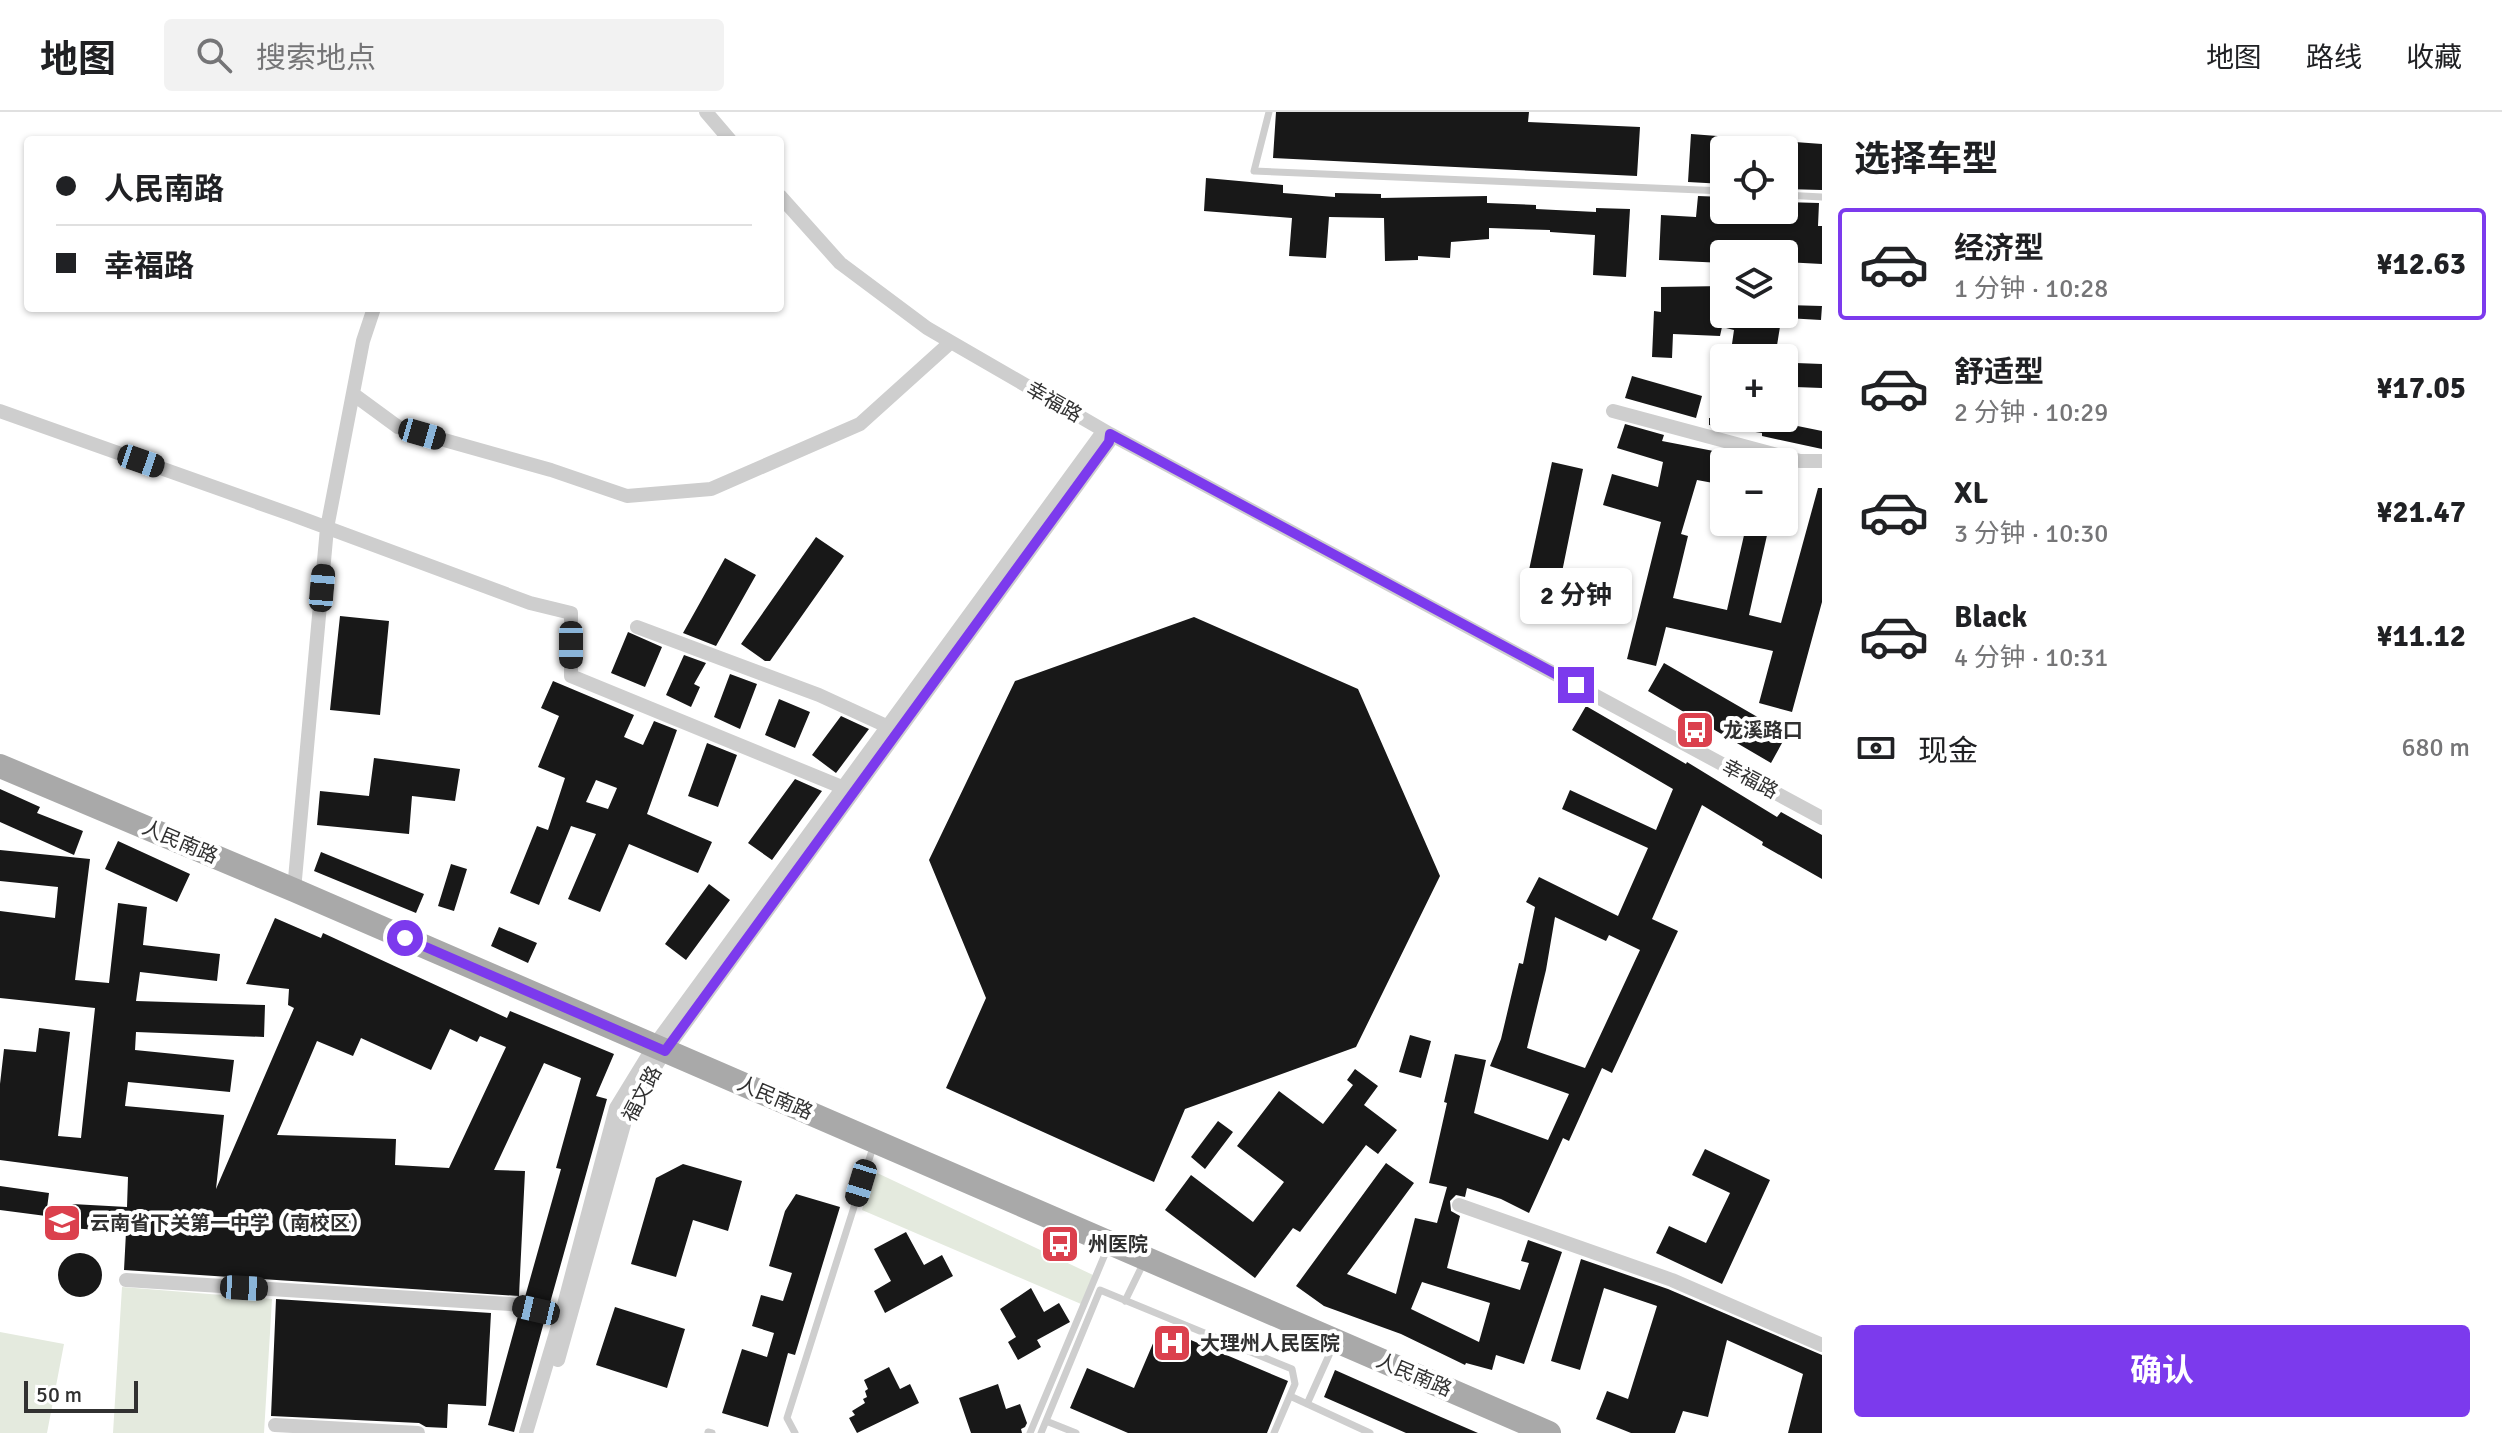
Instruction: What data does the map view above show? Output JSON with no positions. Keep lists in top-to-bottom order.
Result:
{
  "streets": {
    "main road": ["人民南路"],
    "street": ["幸福路", "福文路"]
  },
  "crossings": [
    ["幸福路", "福文路"],
    ["人民南路", "福文路"]
  ],
  "places": {
    "bus stop": ["龙溪路口", "州医院"],
    "school or university": ["云南省下关第一中学（南校区）"],
    "hospital": ["大理州人民医院"]
  },
  "scale_bar": "50 m",
  "page": {
    "header": "地图",
    "search": "搜索地点",
    "nav": ["地图", "路线", "收藏"],
    "heading": "选择车型",
    "map_buttons": ["+", "−"],
    "banner": ["人民南路", "幸福路"],
    "list": [
      {
        "name": "经济型",
        "note": "1 分钟 · 10:28",
        "value": "¥12.63"
      },
      {
        "name": "舒适型",
        "note": "2 分钟 · 10:29",
        "value": "¥17.05"
      },
      {
        "name": "XL",
        "note": "3 分钟 · 10:30",
        "value": "¥21.47"
      },
      {
        "name": "Black",
        "note": "4 分钟 · 10:31",
        "value": "¥11.12"
      }
    ],
    "bubble": "2 分钟",
    "pay": ["现金", "680 m"],
    "buttons": "确认",
    "scale": "50 m"
  }
}
